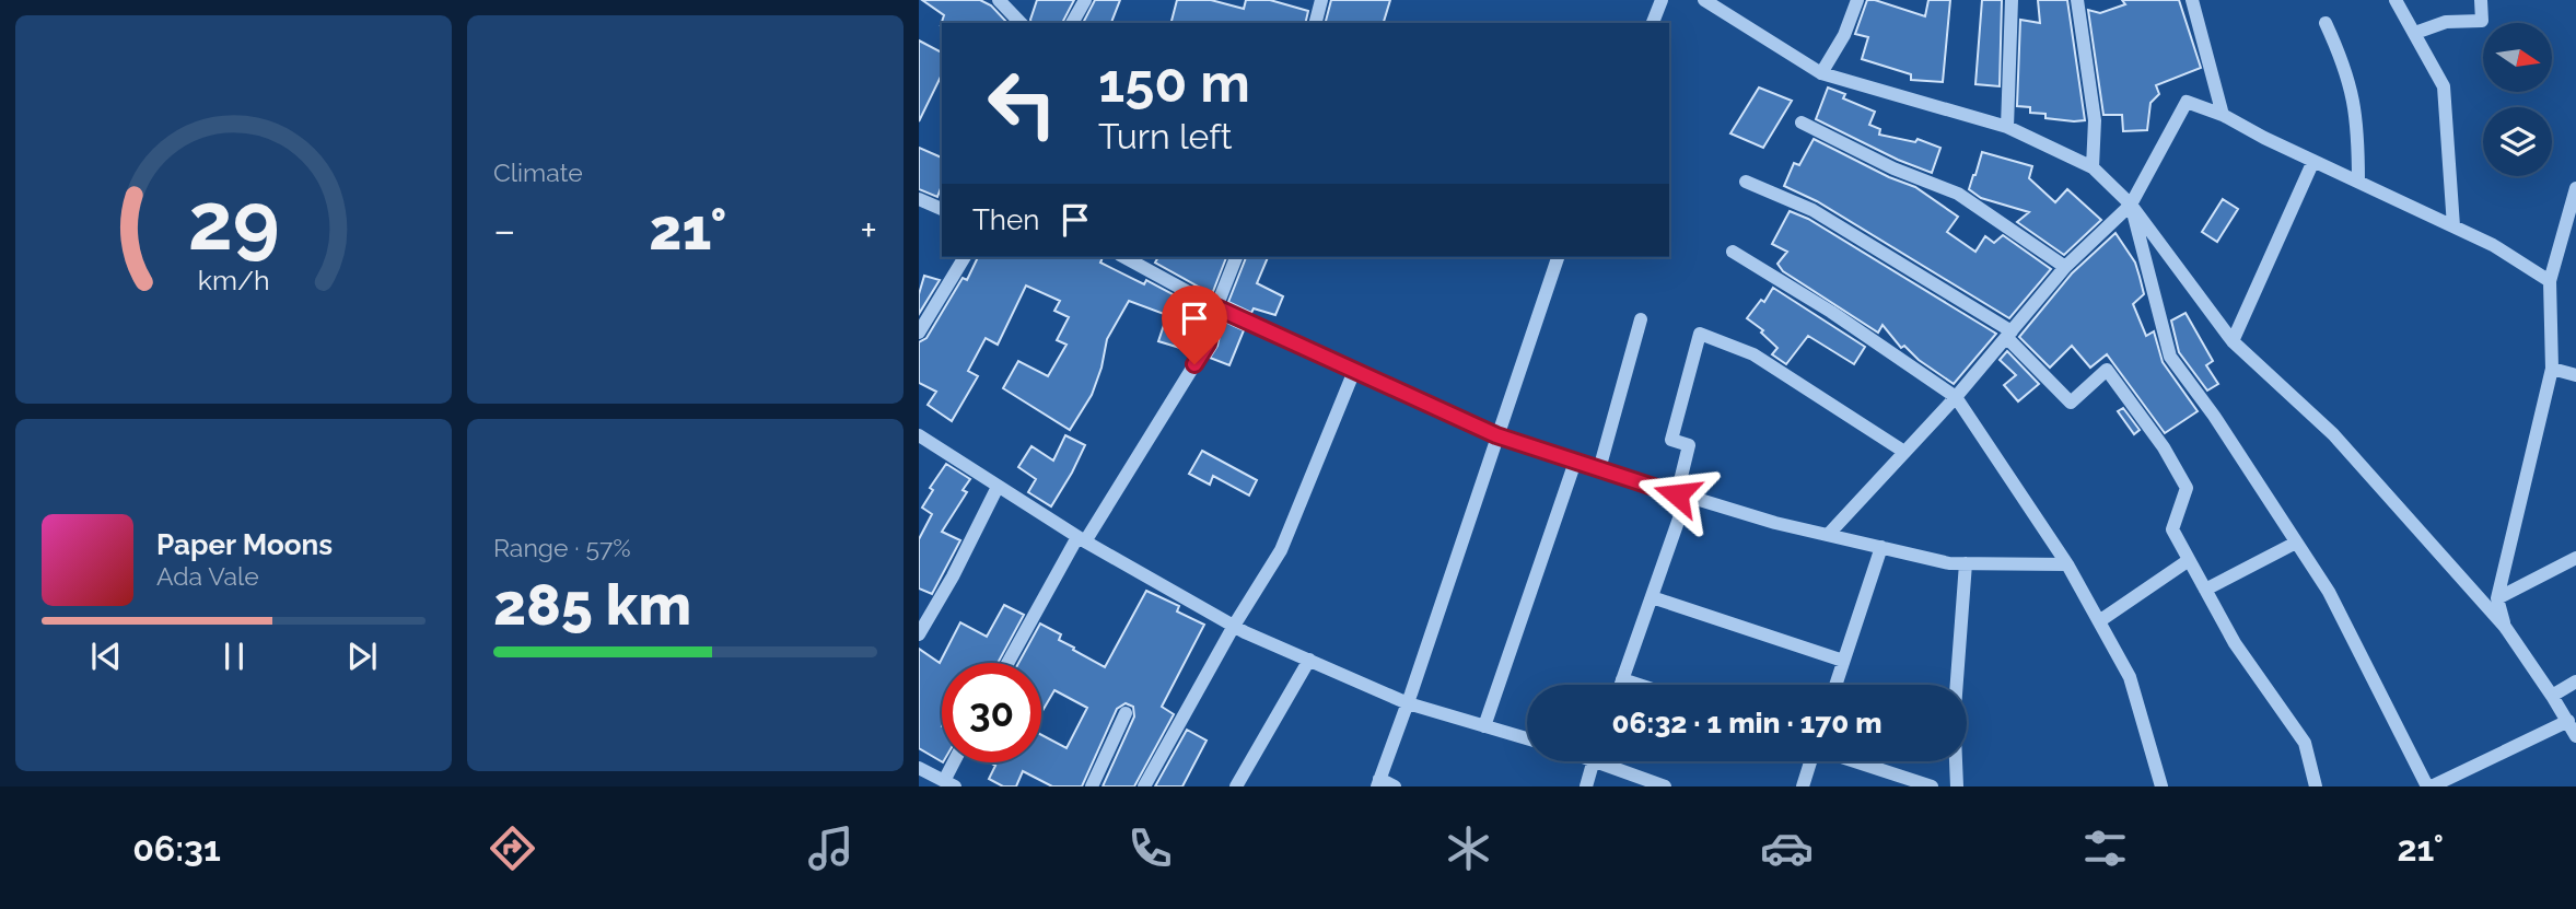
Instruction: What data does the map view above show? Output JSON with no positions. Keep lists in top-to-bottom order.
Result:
{
  "north": "right",
  "page": {
    "tile": [
      "Climate",
      ["Range · 57%", "285 km"]
    ],
    "turn": ["150 m", "Turn left"],
    "then": "Then",
    "heat": ["−", "21°", "+"],
    "song": ["Paper Moons", "Ada Vale"],
    "limit": "30",
    "trip": "06:32 · 1 min · 170 m",
    "tabs": ["06:31", "21°"],
    "gauge": ["29", "km/h"]
  }
}
